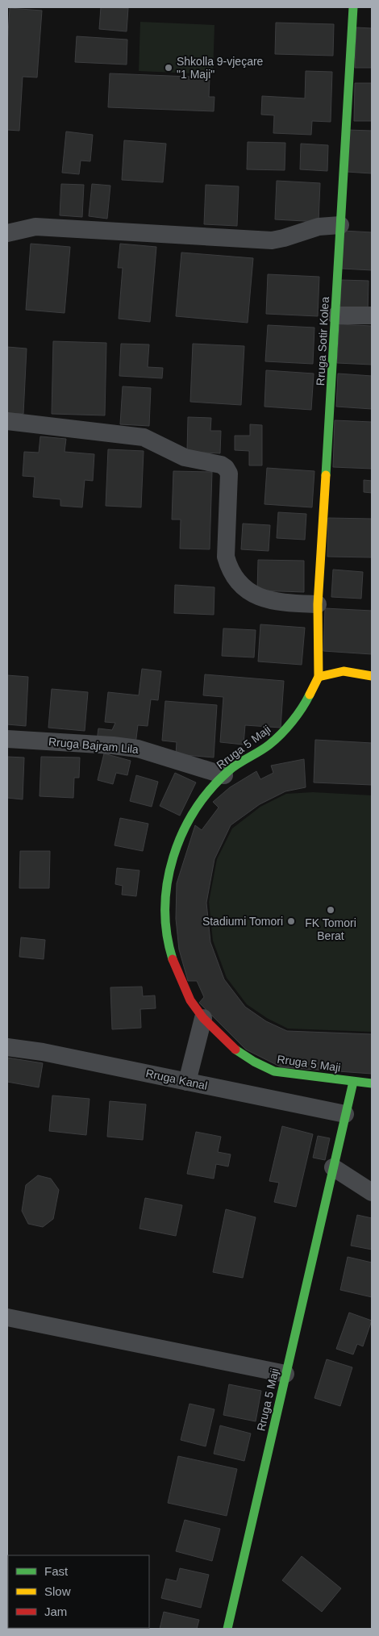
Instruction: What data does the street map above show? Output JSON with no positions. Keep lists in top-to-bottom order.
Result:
{
  "streets": {
    "street": [
      "Rruga Sotir Kolea",
      "Rruga Bajram Lila",
      "Rruga 5 Maji",
      "Rruga Kanal"
    ]
  },
  "crossings": [
    ["Rruga Sotir Kolea", "Rruga 5 Maji"],
    ["Rruga Bajram Lila", "Rruga 5 Maji"],
    ["Rruga 5 Maji", "Rruga Kanal"]
  ],
  "places": ["Shkolla 9-vjeçare \"1 Maji\"", "FK Tomori Berat", "Stadiumi Tomori"],
  "legend": ["Fast", "Slow", "Jam"]
}
